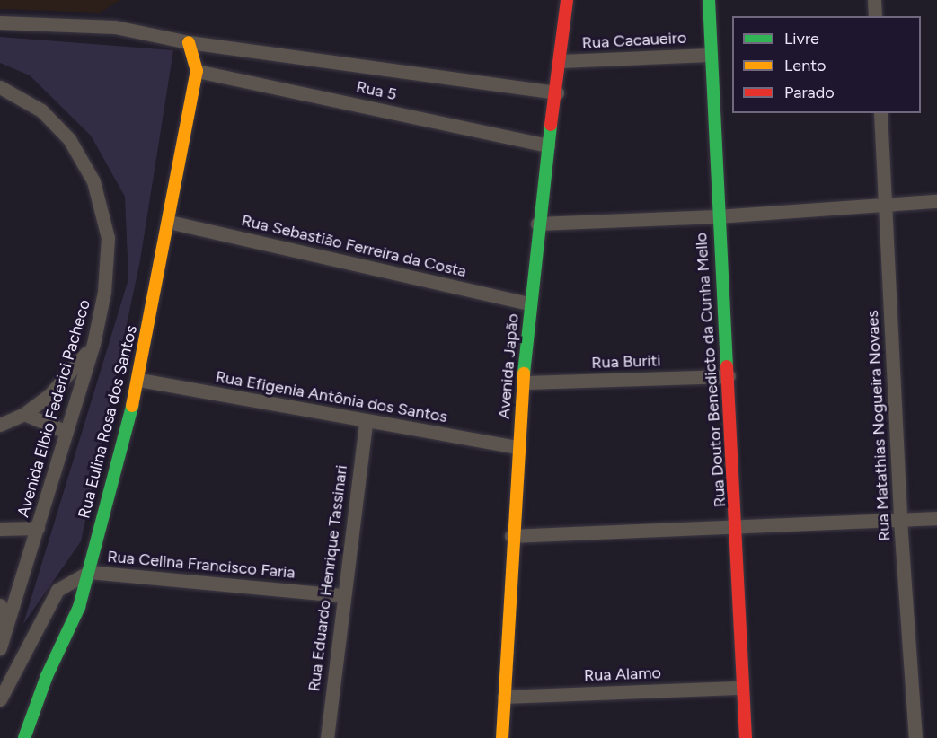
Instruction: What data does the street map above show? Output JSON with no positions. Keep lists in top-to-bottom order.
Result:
{
  "streets": {
    "street": [
      "Rua Cacaueiro",
      "Rua 5",
      "Rua Sebastião Ferreira da Costa",
      "Rua Buriti",
      "Avenida Japão",
      "Rua Doutor Benedicto da Cunha Mello",
      "Rua Efigenia Antônia dos Santos",
      "Avenida Elbio Federici Pacheco",
      "Rua Eulina Rosa dos Santos",
      "Rua Matathias Nogueira Novaes",
      "Rua Celina Francisco Faria",
      "Rua Eduardo Henrique Tassinari",
      "Rua Alamo"
    ]
  },
  "crossings": [
    ["Rua Cacaueiro", "Avenida Japão"],
    ["Rua Cacaueiro", "Rua Doutor Benedicto da Cunha Mello"],
    ["Rua 5", "Avenida Japão"],
    ["Rua 5", "Rua Eulina Rosa dos Santos"],
    ["Rua Sebastião Ferreira da Costa", "Avenida Japão"],
    ["Rua Sebastião Ferreira da Costa", "Rua Eulina Rosa dos Santos"],
    ["Rua Buriti", "Avenida Japão"],
    ["Rua Buriti", "Rua Doutor Benedicto da Cunha Mello"],
    ["Avenida Japão", "Rua Efigenia Antônia dos Santos"],
    ["Avenida Japão", "Rua Alamo"],
    ["Rua Doutor Benedicto da Cunha Mello", "Rua Alamo"],
    ["Rua Efigenia Antônia dos Santos", "Rua Eulina Rosa dos Santos"],
    ["Rua Efigenia Antônia dos Santos", "Rua Eduardo Henrique Tassinari"],
    ["Rua Eulina Rosa dos Santos", "Rua Celina Francisco Faria"],
    ["Rua Celina Francisco Faria", "Rua Eduardo Henrique Tassinari"]
  ],
  "legend": ["Livre", "Lento", "Parado"]
}
